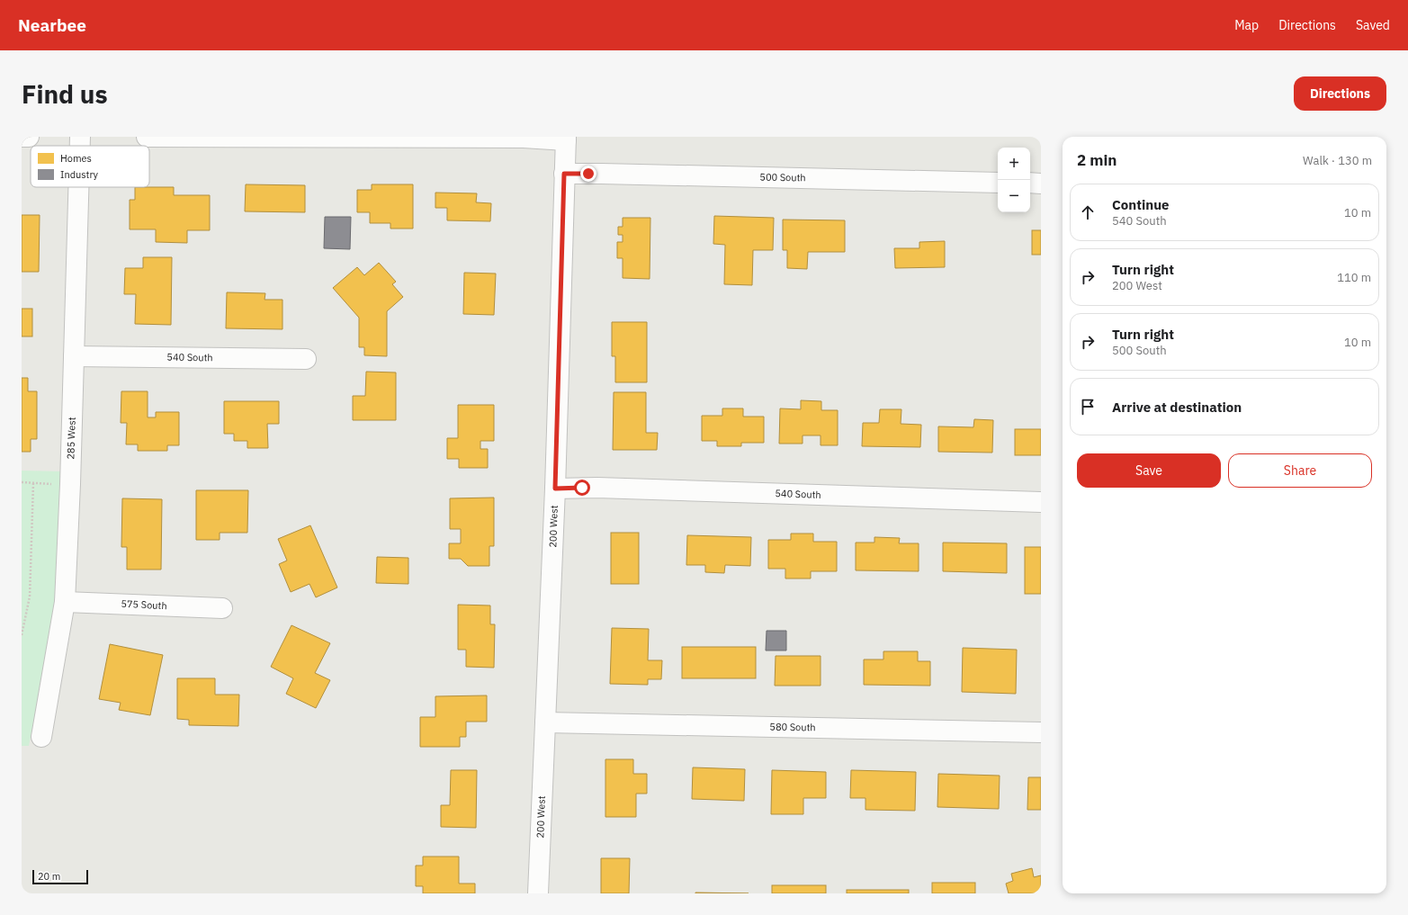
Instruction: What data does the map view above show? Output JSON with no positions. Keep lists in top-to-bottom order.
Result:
{
  "streets": {
    "street": [
      "500 South",
      "540 South",
      "285 West",
      "200 West",
      "575 South",
      "580 South"
    ]
  },
  "crossings": [
    ["500 South", "200 West"],
    ["540 South", "285 West"],
    ["540 South", "200 West"],
    ["285 West", "575 South"],
    ["200 West", "580 South"]
  ],
  "legend": ["Homes", "Industry"],
  "scale_bar": "20 m",
  "page": {
    "header": "Nearbee",
    "nav": ["Map", "Directions", "Saved"],
    "buttons": [
      "Directions",
      ["Save", "Share"]
    ],
    "title": "Find us",
    "heading": ["2 min", "Walk · 130 m"],
    "map_buttons": ["+", "−"],
    "list": [
      ["Continue", "540 South", "10 m"],
      ["Turn right", "200 West", "110 m"],
      ["Turn right", "500 South", "10 m"],
      "Arrive at destination"
    ],
    "scale": "20 m"
  }
}
